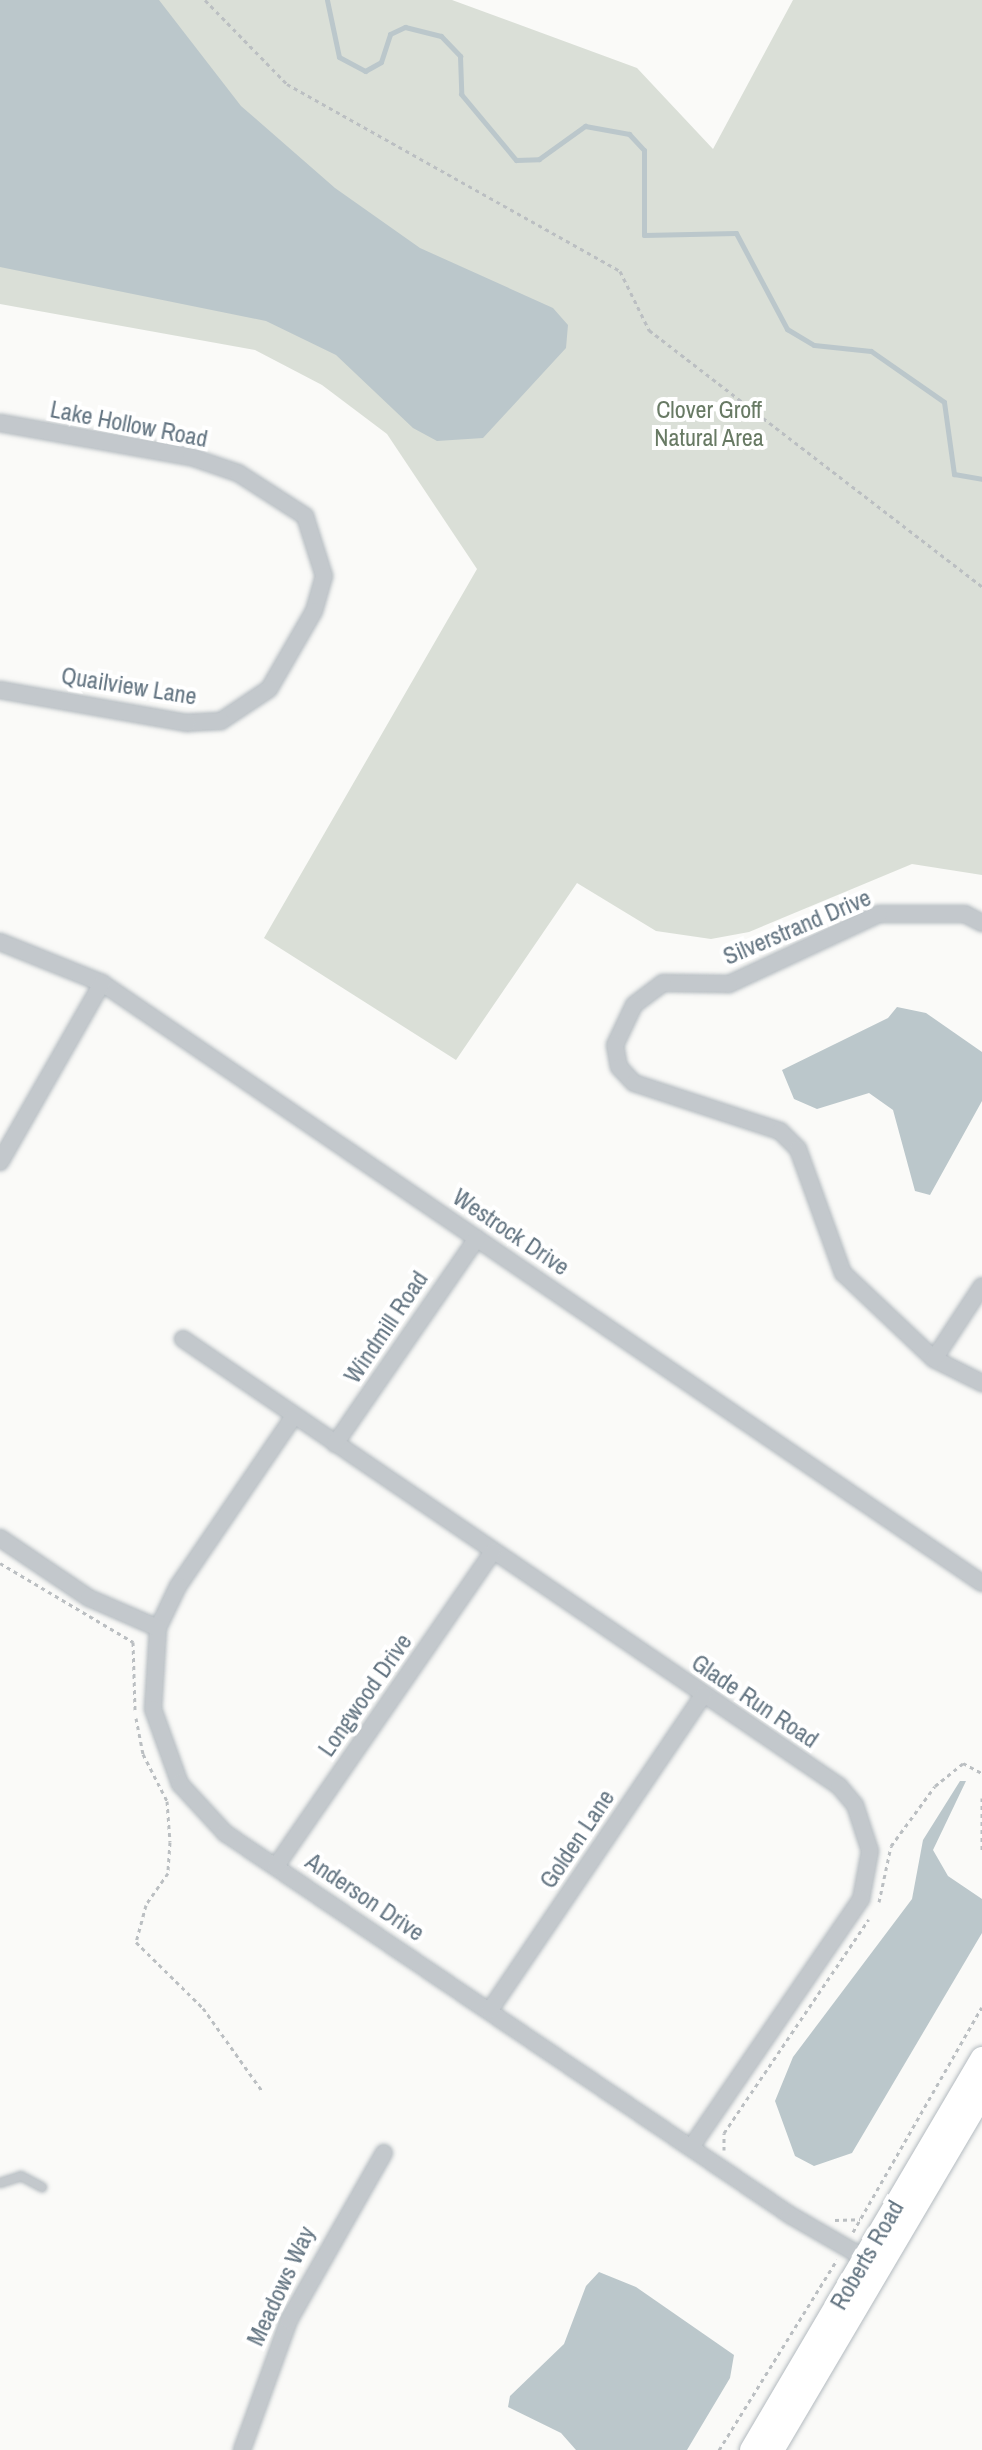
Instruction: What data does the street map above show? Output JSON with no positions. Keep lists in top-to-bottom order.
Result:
{
  "streets": {
    "main road": ["Roberts Road"],
    "street": [
      "Lake Hollow Road",
      "Quailview Lane",
      "Silverstrand Drive",
      "Westrock Drive",
      "Windmill Road",
      "Longwood Drive",
      "Glade Run Road",
      "Golden Lane",
      "Anderson Drive",
      "Meadows Way"
    ]
  },
  "crossings": [
    ["Lake Hollow Road", "Quailview Lane"],
    ["Westrock Drive", "Windmill Road"],
    ["Windmill Road", "Glade Run Road"],
    ["Longwood Drive", "Glade Run Road"],
    ["Longwood Drive", "Anderson Drive"],
    ["Glade Run Road", "Golden Lane"],
    ["Glade Run Road", "Anderson Drive"],
    ["Golden Lane", "Anderson Drive"],
    ["Anderson Drive", "Roberts Road"]
  ],
  "parks": ["Clover Groff Natural Area"]
}
